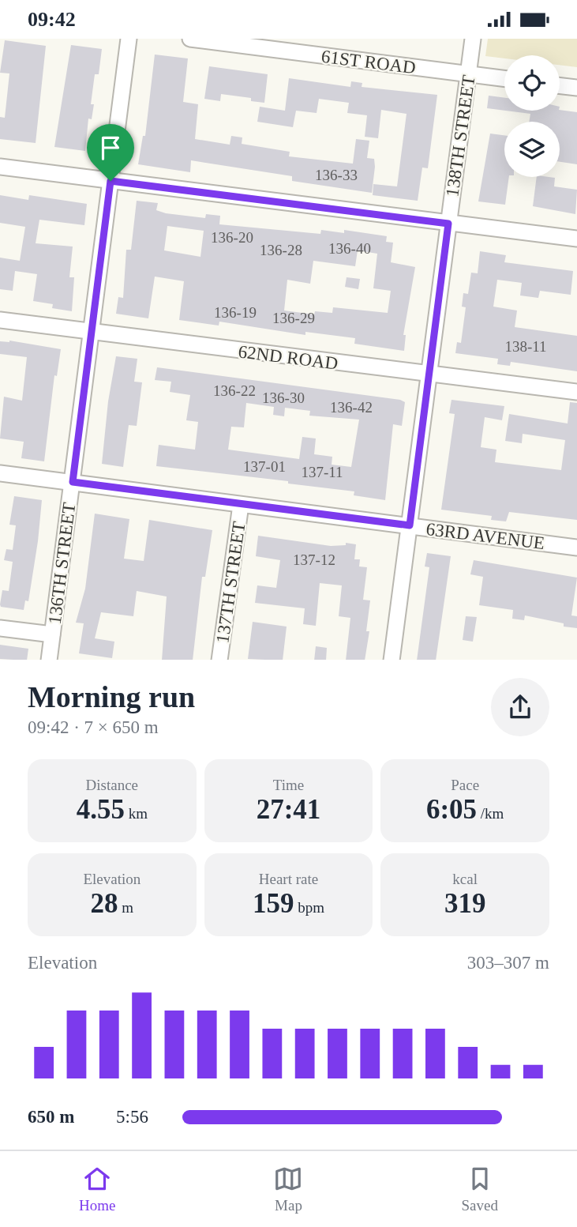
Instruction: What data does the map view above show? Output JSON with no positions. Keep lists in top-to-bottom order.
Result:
{
  "streets": {
    "street": [
      "61ST ROAD",
      "138TH STREET",
      "62ND ROAD",
      "63RD AVENUE",
      "136TH STREET",
      "137TH STREET"
    ]
  },
  "crossings": [
    ["61ST ROAD", "138TH STREET"],
    ["138TH STREET", "62ND ROAD"],
    ["138TH STREET", "63RD AVENUE"],
    ["62ND ROAD", "136TH STREET"],
    ["63RD AVENUE", "136TH STREET"],
    ["63RD AVENUE", "137TH STREET"]
  ],
  "house_numbers": [
    "136-33",
    "136-20",
    "136-40",
    "136-28",
    "136-19",
    "136-29",
    "138-11",
    "136-22",
    "136-30",
    "136-42",
    "137-01",
    "137-11",
    "137-12"
  ],
  "page": {
    "status": "09:42",
    "heading": ["Morning run", "09:42 · 7 × 650 m"],
    "stats": [
      ["Distance", "4.55 km"],
      ["Time", "27:41"],
      ["Pace", "6:05 /km"],
      ["Elevation", "28 m"],
      ["Heart rate", "159 bpm"],
      ["kcal", "319"]
    ],
    "chart": ["Elevation", "303–307 m"],
    "list": [
      {
        "name": "650 m",
        "note": "5:56"
      }
    ],
    "tabs": ["Home", "Map", "Saved"]
  }
}
